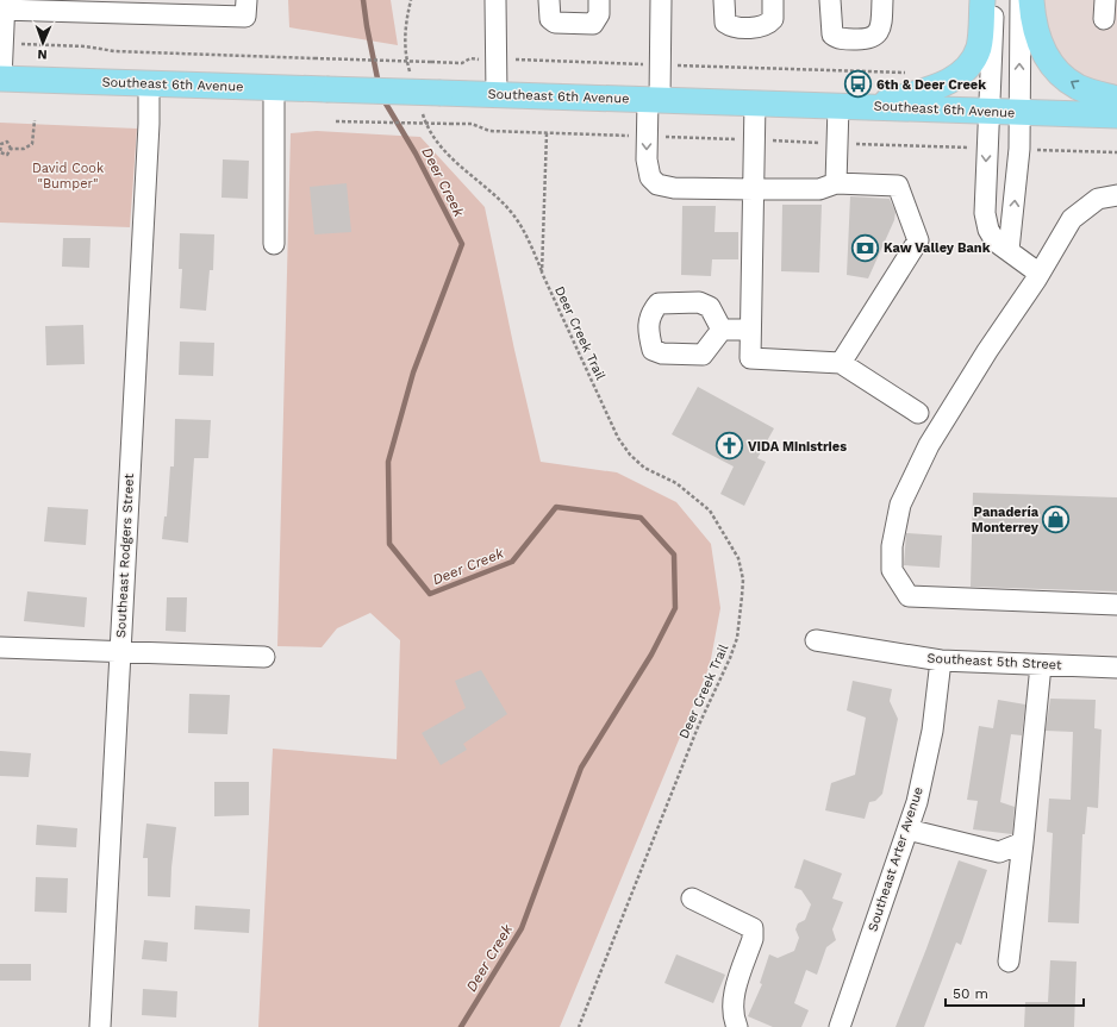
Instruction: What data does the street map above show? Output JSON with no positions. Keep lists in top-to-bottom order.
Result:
{
  "streets": {
    "main road": ["Southeast 6th Avenue"],
    "street": ["Southeast Rodgers Street", "Southeast 5th Street", "Southeast Arter Avenue"],
    "path": ["Deer Creek Trail"]
  },
  "crossings": [
    ["Southeast 6th Avenue", "Southeast Rodgers Street"],
    ["Southeast 5th Street", "Southeast Arter Avenue"]
  ],
  "water": ["Deer Creek"],
  "parks": ["David Cook \"Bumper\""],
  "places": {
    "bus stop": ["6th & Deer Creek"],
    "bank": ["Kaw Valley Bank"],
    "church": ["VIDA Ministries"],
    "shop": ["Panadería Monterrey"]
  },
  "scale_bar": "50 m",
  "north": "bottom"
}
